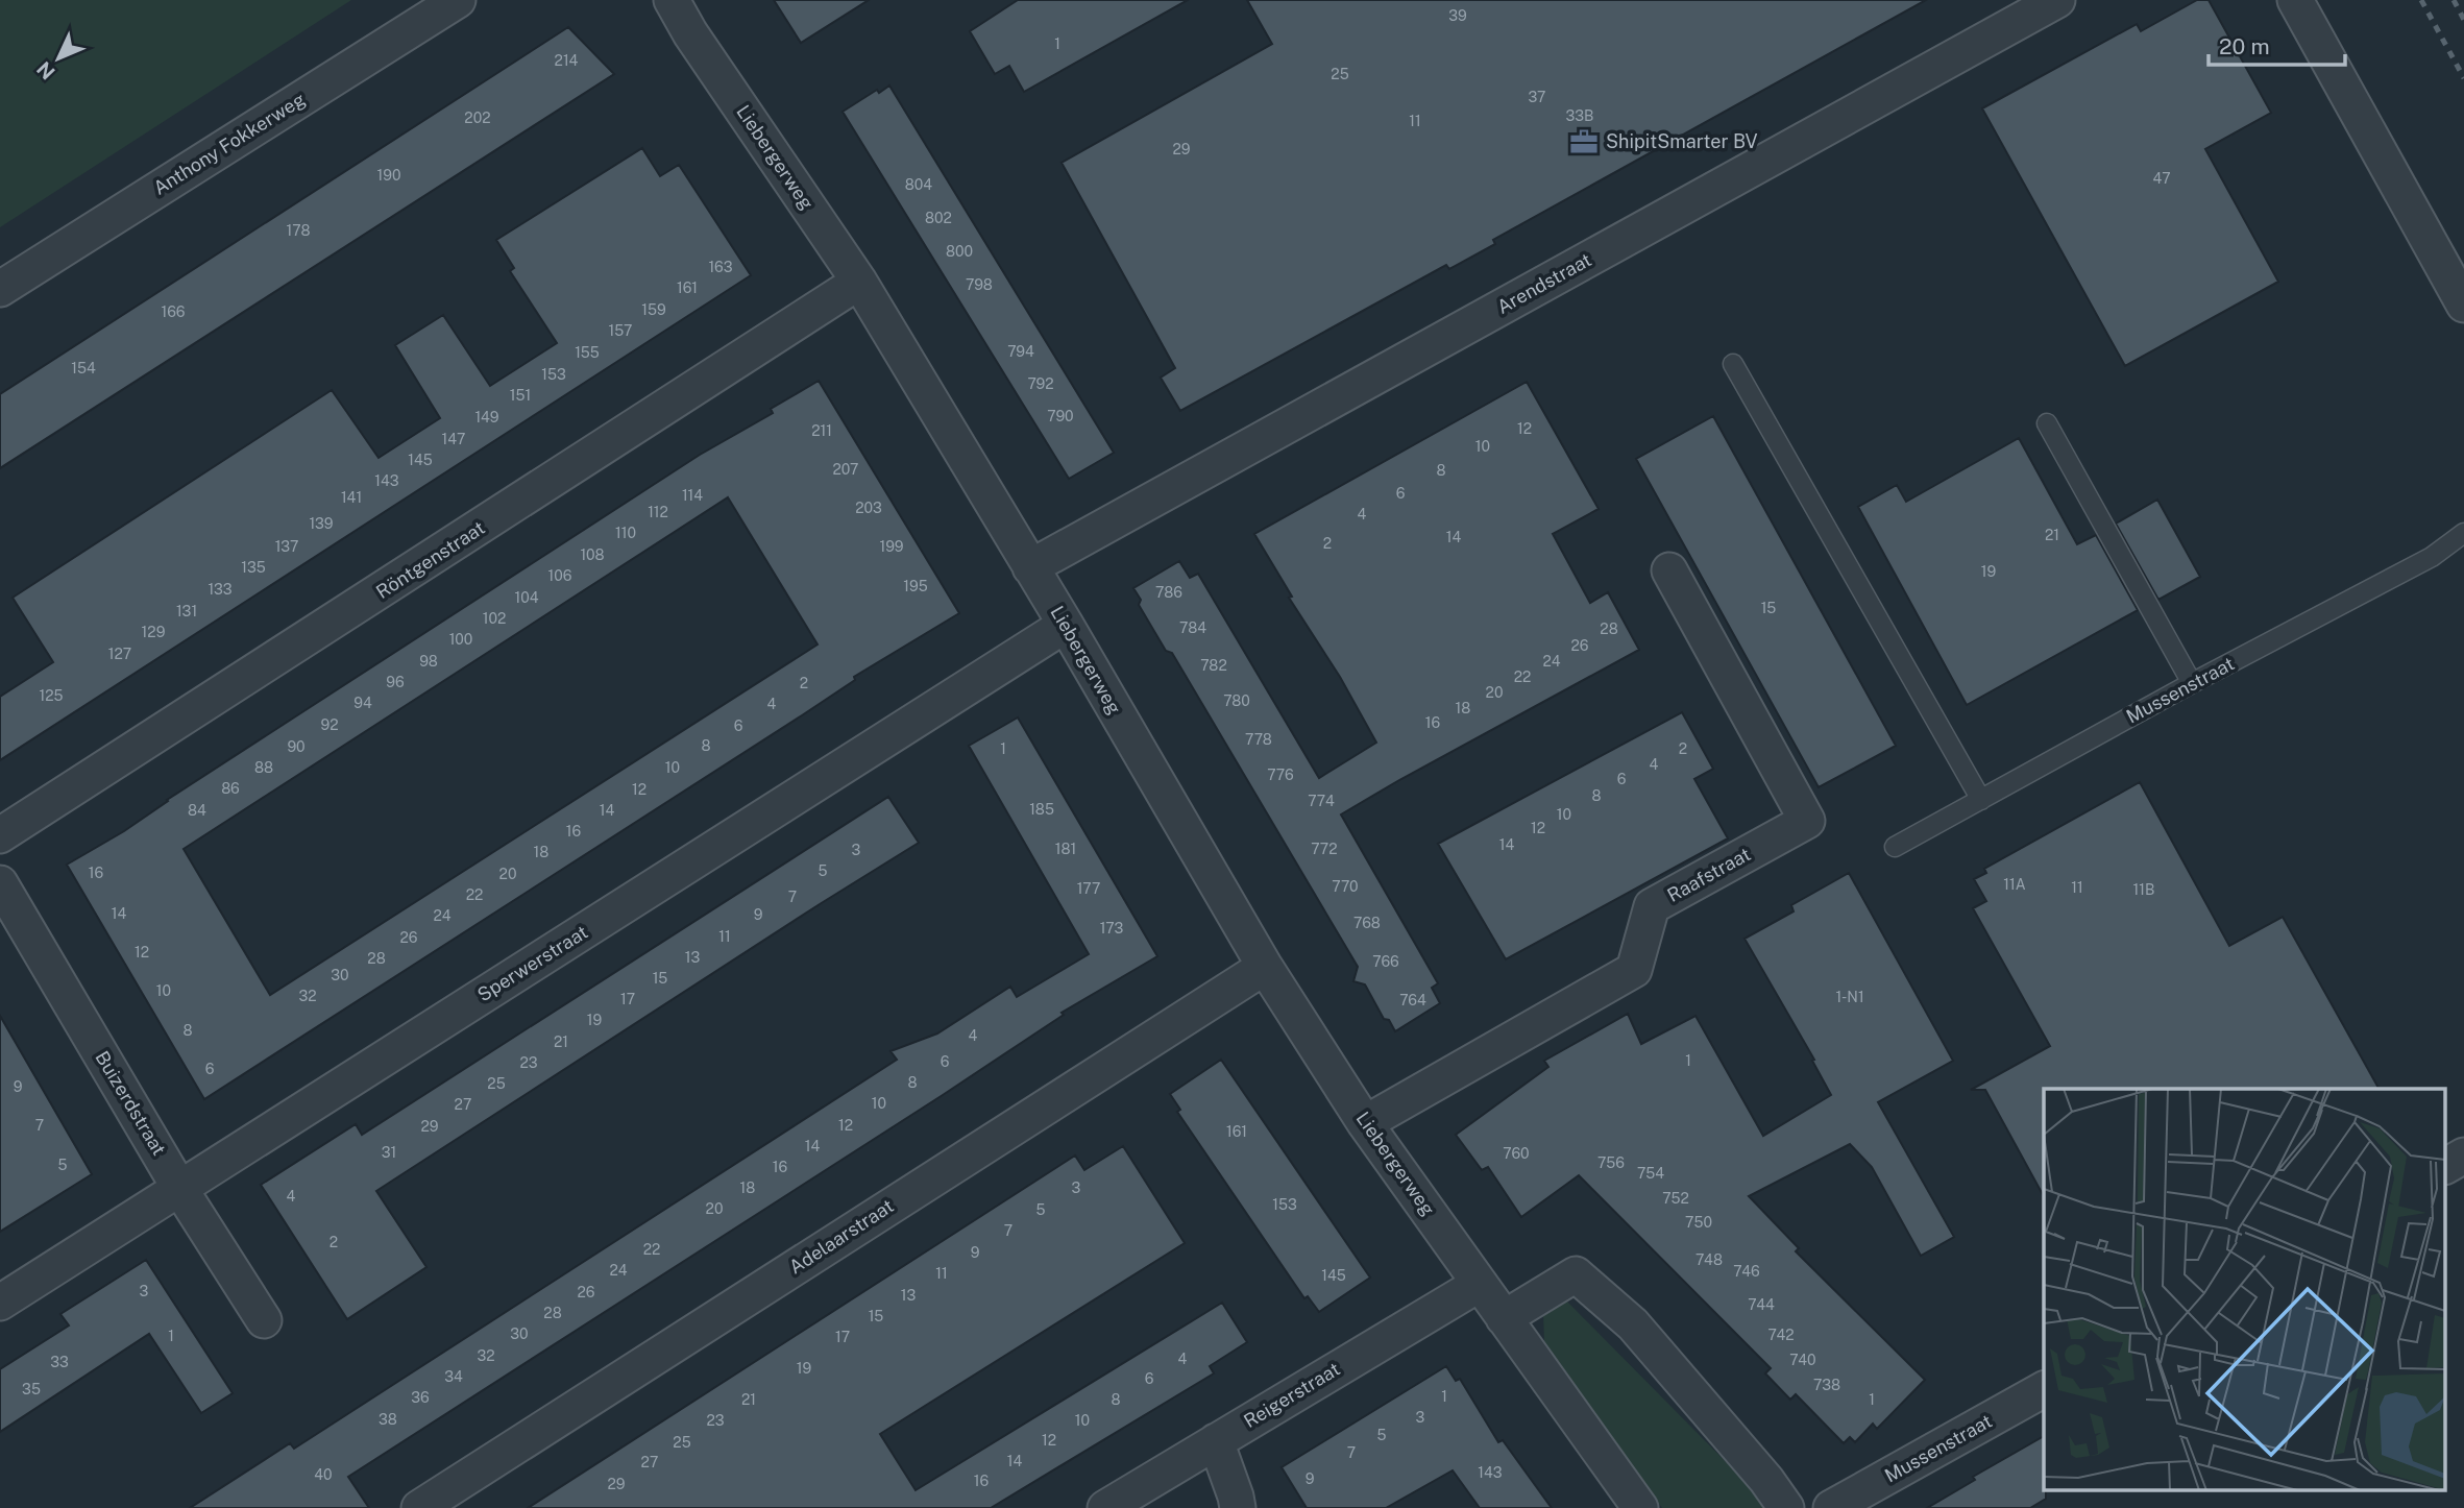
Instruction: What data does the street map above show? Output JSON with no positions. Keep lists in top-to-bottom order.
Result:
{
  "streets": {
    "street": [
      "Anthony Fokkerweg",
      "Liebergerweg",
      "Arendstraat",
      "Röntgenstraat",
      "Mussenstraat",
      "Raafstraat",
      "Sperwerstraat",
      "Buizerdstraat",
      "Adelaarstraat",
      "Reigerstraat"
    ]
  },
  "crossings": [
    ["Liebergerweg", "Arendstraat"],
    ["Liebergerweg", "Röntgenstraat"],
    ["Liebergerweg", "Raafstraat"],
    ["Liebergerweg", "Sperwerstraat"],
    ["Liebergerweg", "Adelaarstraat"],
    ["Liebergerweg", "Reigerstraat"],
    ["Sperwerstraat", "Buizerdstraat"]
  ],
  "places": {
    "office": ["ShipitSmarter BV"]
  },
  "house_numbers": [
    "39",
    "1",
    "214",
    "25",
    "37",
    "33B",
    "202",
    "11",
    "29",
    "190",
    "47",
    "804",
    "802",
    "178",
    "800",
    "163",
    "798",
    "161",
    "159",
    "166",
    "157",
    "794",
    "155",
    "154",
    "153",
    "792",
    "151",
    "790",
    "149",
    "12",
    "211",
    "147",
    "10",
    "145",
    "207",
    "8",
    "143",
    "6",
    "114",
    "141",
    "203",
    "112",
    "4",
    "139",
    "110",
    "21",
    "14",
    "2",
    "137",
    "199",
    "108",
    "135",
    "19",
    "106",
    "195",
    "133",
    "786",
    "104",
    "15",
    "131",
    "102",
    "784",
    "28",
    "129",
    "100",
    "26",
    "127",
    "98",
    "24",
    "782",
    "22",
    "96",
    "2",
    "20",
    "125",
    "780",
    "94",
    "4",
    "18",
    "16",
    "92",
    "6",
    "778",
    "8",
    "90",
    "1",
    "2",
    "4",
    "88",
    "10",
    "776",
    "6",
    "86",
    "12",
    "8",
    "774",
    "185",
    "84",
    "14",
    "10",
    "12",
    "16",
    "14",
    "181",
    "772",
    "3",
    "18",
    "5",
    "16",
    "20",
    "11A",
    "770",
    "11",
    "177",
    "11B",
    "22",
    "7",
    "14",
    "9",
    "24",
    "768",
    "173",
    "11",
    "26",
    "12",
    "13",
    "28",
    "766",
    "30",
    "15",
    "10",
    "32",
    "1-N1",
    "17",
    "764",
    "19",
    "8",
    "4",
    "21",
    "1",
    "6",
    "23",
    "6",
    "8",
    "25",
    "9",
    "10",
    "27",
    "7",
    "12",
    "29",
    "161",
    "14",
    "31",
    "760",
    "756",
    "5",
    "16",
    "754",
    "18",
    "3",
    "4",
    "752",
    "153",
    "20",
    "5",
    "750",
    "7",
    "2",
    "22",
    "9",
    "748",
    "24",
    "746",
    "11",
    "145",
    "3",
    "26",
    "13",
    "744",
    "28",
    "15",
    "30",
    "742",
    "1",
    "17",
    "32",
    "4",
    "740",
    "33",
    "19",
    "34",
    "6",
    "738",
    "35",
    "1",
    "36",
    "21",
    "8",
    "1",
    "3",
    "38",
    "23",
    "10",
    "5",
    "12",
    "25",
    "7",
    "14",
    "27",
    "143",
    "40",
    "9",
    "16",
    "29"
  ],
  "scale_bar": "20 m",
  "north": "bottom left"
}
